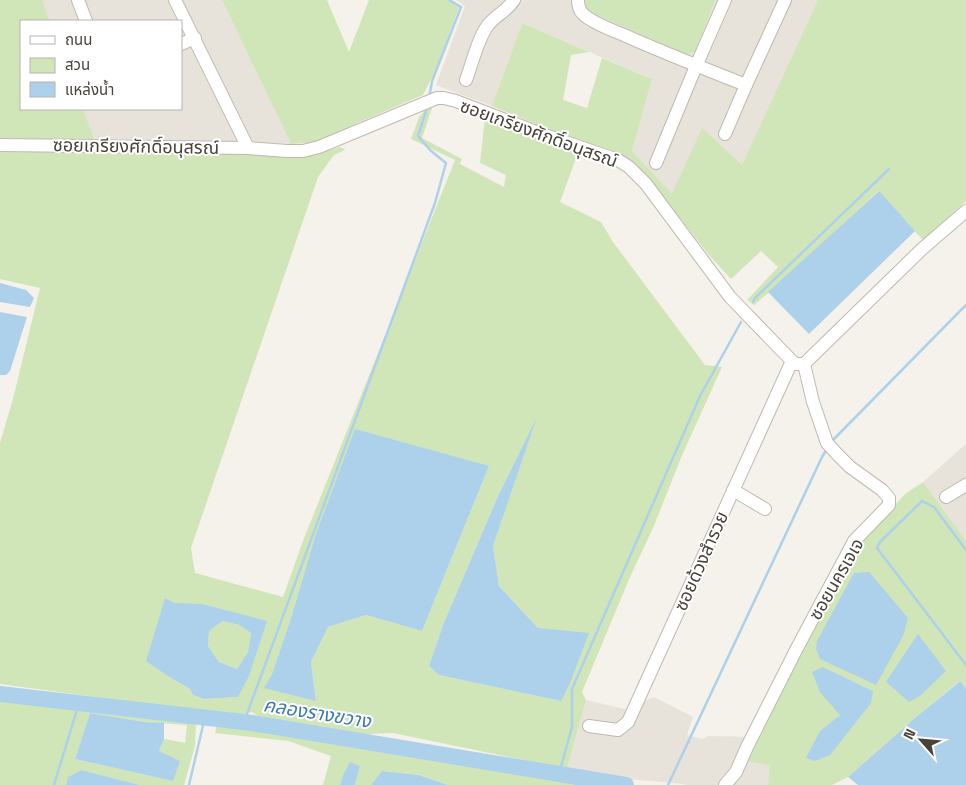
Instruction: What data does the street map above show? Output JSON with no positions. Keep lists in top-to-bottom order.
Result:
{
  "streets": {
    "street": ["ซอยเกรียงศักดิ์อนุสรณ์", "ซอยด้วงสำรวย", "ซอยนครเจเจ"]
  },
  "crossings": [
    ["ซอยเกรียงศักดิ์อนุสรณ์", "ซอยด้วงสำรวย"],
    ["ซอยเกรียงศักดิ์อนุสรณ์", "ซอยนครเจเจ"],
    ["ซอยด้วงสำรวย", "ซอยนครเจเจ"]
  ],
  "water": ["คลองรางขวาง"],
  "legend": ["ถนน", "สวน", "แหล่งน้ำ"],
  "north": "top left"
}
